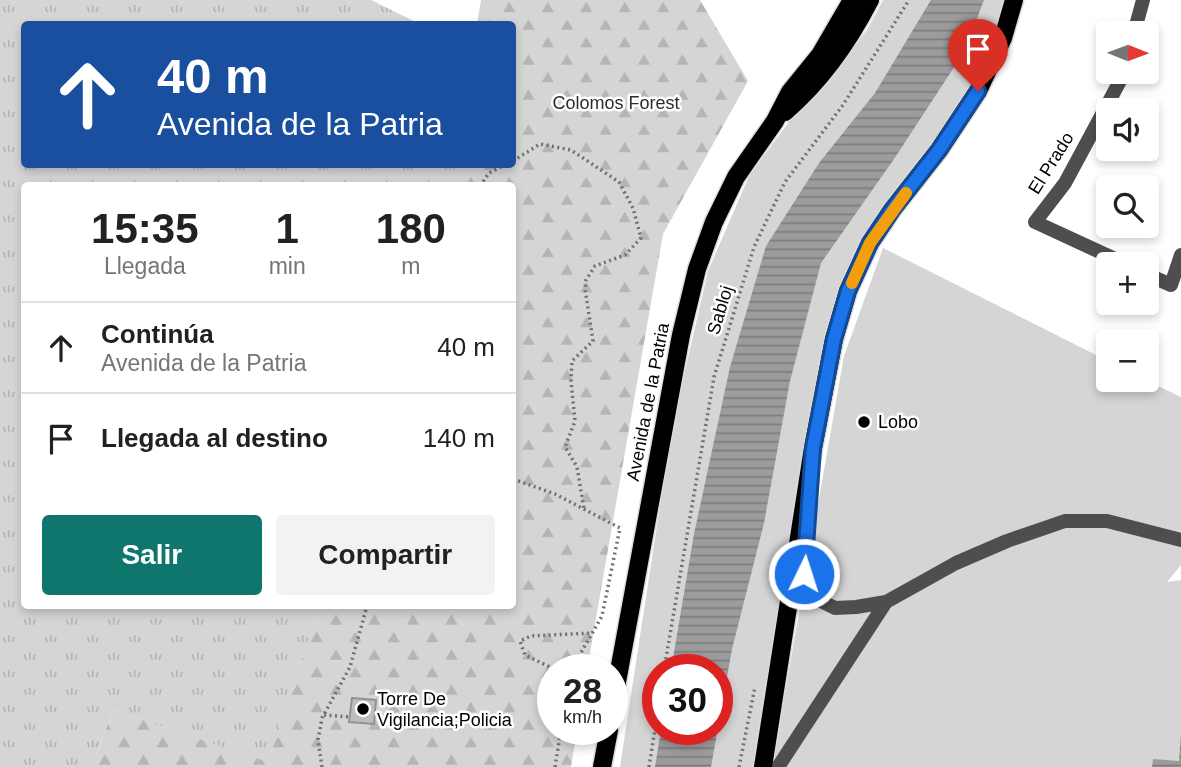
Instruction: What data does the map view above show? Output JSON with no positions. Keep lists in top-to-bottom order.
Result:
{
  "streets": {
    "main road": ["Avenida de la Patria"],
    "street": ["El Prado"],
    "path": ["Sabloj"]
  },
  "parks": ["Colomos Forest"],
  "places": ["Lobo", "Torre De Vigilancia;Policia"],
  "north": "right",
  "page": {
    "map_buttons": ["+", "−"],
    "turn": ["40 m", "Avenida de la Patria"],
    "eta": [
      "15:35",
      "Llegada",
      "1",
      "min",
      "180",
      "m"
    ],
    "list": [
      {
        "name": "Continúa",
        "note": "Avenida de la Patria",
        "value": "40 m"
      },
      {
        "name": "Llegada al destino",
        "value": "140 m"
      }
    ],
    "buttons": ["Salir", "Compartir"],
    "speed": "28 km/h",
    "limit": "30"
  }
}
